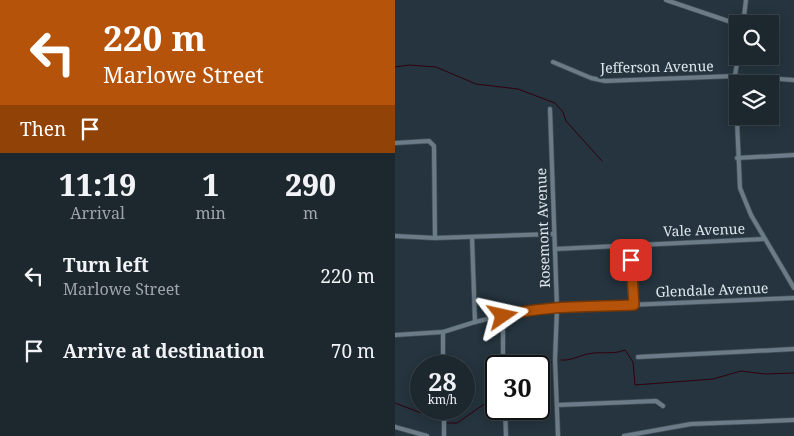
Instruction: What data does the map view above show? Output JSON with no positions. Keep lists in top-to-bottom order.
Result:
{
  "streets": {
    "street": [
      "Jefferson Avenue",
      "Rosemont Avenue",
      "Vale Avenue",
      "Glendale Avenue"
    ]
  },
  "crossings": [
    ["Rosemont Avenue", "Vale Avenue"],
    ["Rosemont Avenue", "Glendale Avenue"]
  ],
  "page": {
    "turn": ["220 m", "Marlowe Street"],
    "then": "Then",
    "eta": [
      "11:19",
      "Arrival",
      "1",
      "min",
      "290",
      "m"
    ],
    "list": [
      {
        "name": "Turn left",
        "note": "Marlowe Street",
        "value": "220 m"
      },
      {
        "name": "Arrive at destination",
        "value": "70 m"
      }
    ],
    "speed": "28 km/h",
    "limit": "30"
  }
}
